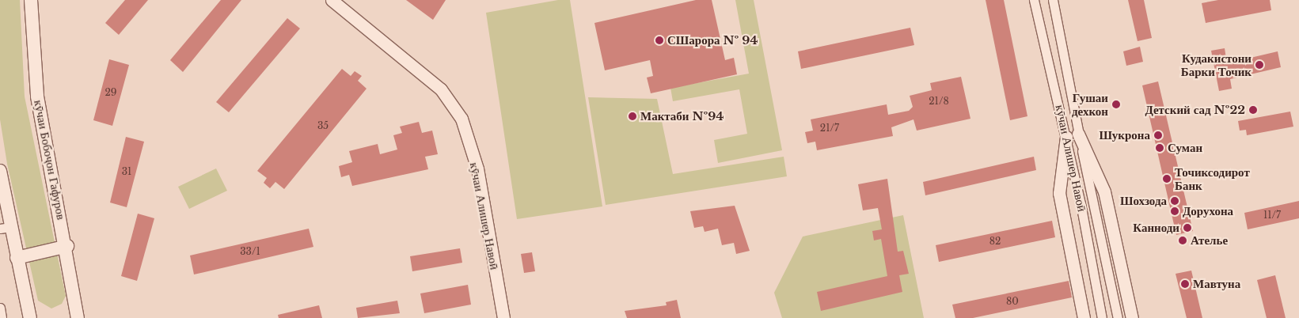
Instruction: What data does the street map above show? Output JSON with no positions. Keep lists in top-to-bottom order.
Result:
{
  "streets": {
    "main road": ["кӯчаи Бобоҷон Гафуров"],
    "street": ["кӯчаи Алишер Навоӣ"]
  },
  "places": [
    "СШарора № 94",
    "Кудакистони Барки Точик",
    "Гушаи дехкон",
    "Детский сад №22",
    "Мактаби №94",
    "Шукрона",
    "Суман",
    "Точиксодирот Банк",
    "Шохзода",
    "Дорухона",
    "Канноди",
    "Ателье",
    "Мавтуна"
  ],
  "house_numbers": [
    "29",
    "21/8",
    "35",
    "21/7",
    "31",
    "11/7",
    "82",
    "33/1",
    "80"
  ]
}
